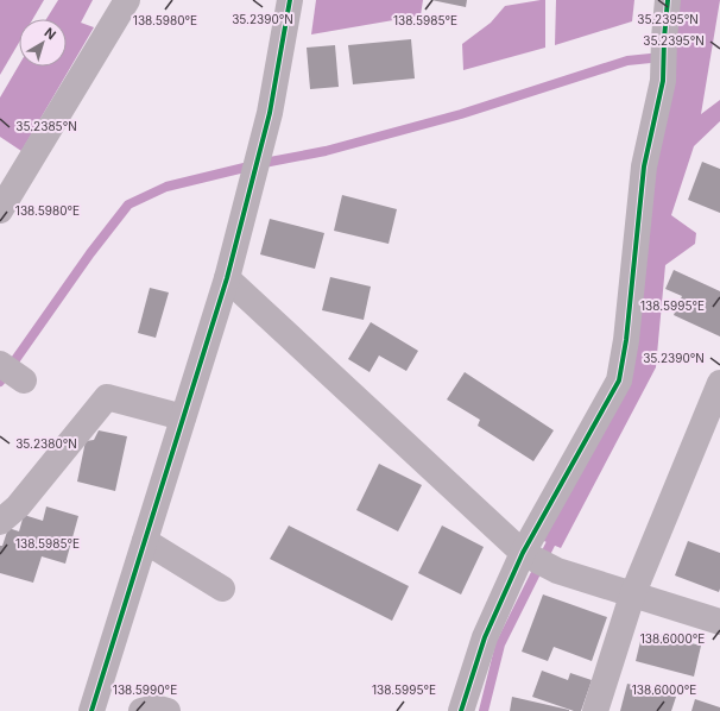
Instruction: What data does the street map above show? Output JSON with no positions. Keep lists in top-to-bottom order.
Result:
{
  "north": "top right",
  "coordinates": [
    "35.2395°N",
    "35.2390°N",
    "138.5980°E",
    "138.5985°E",
    "35.2385°N",
    "138.5995°E",
    "35.2380°N",
    "138.6000°E",
    "138.5990°E"
  ]
}
